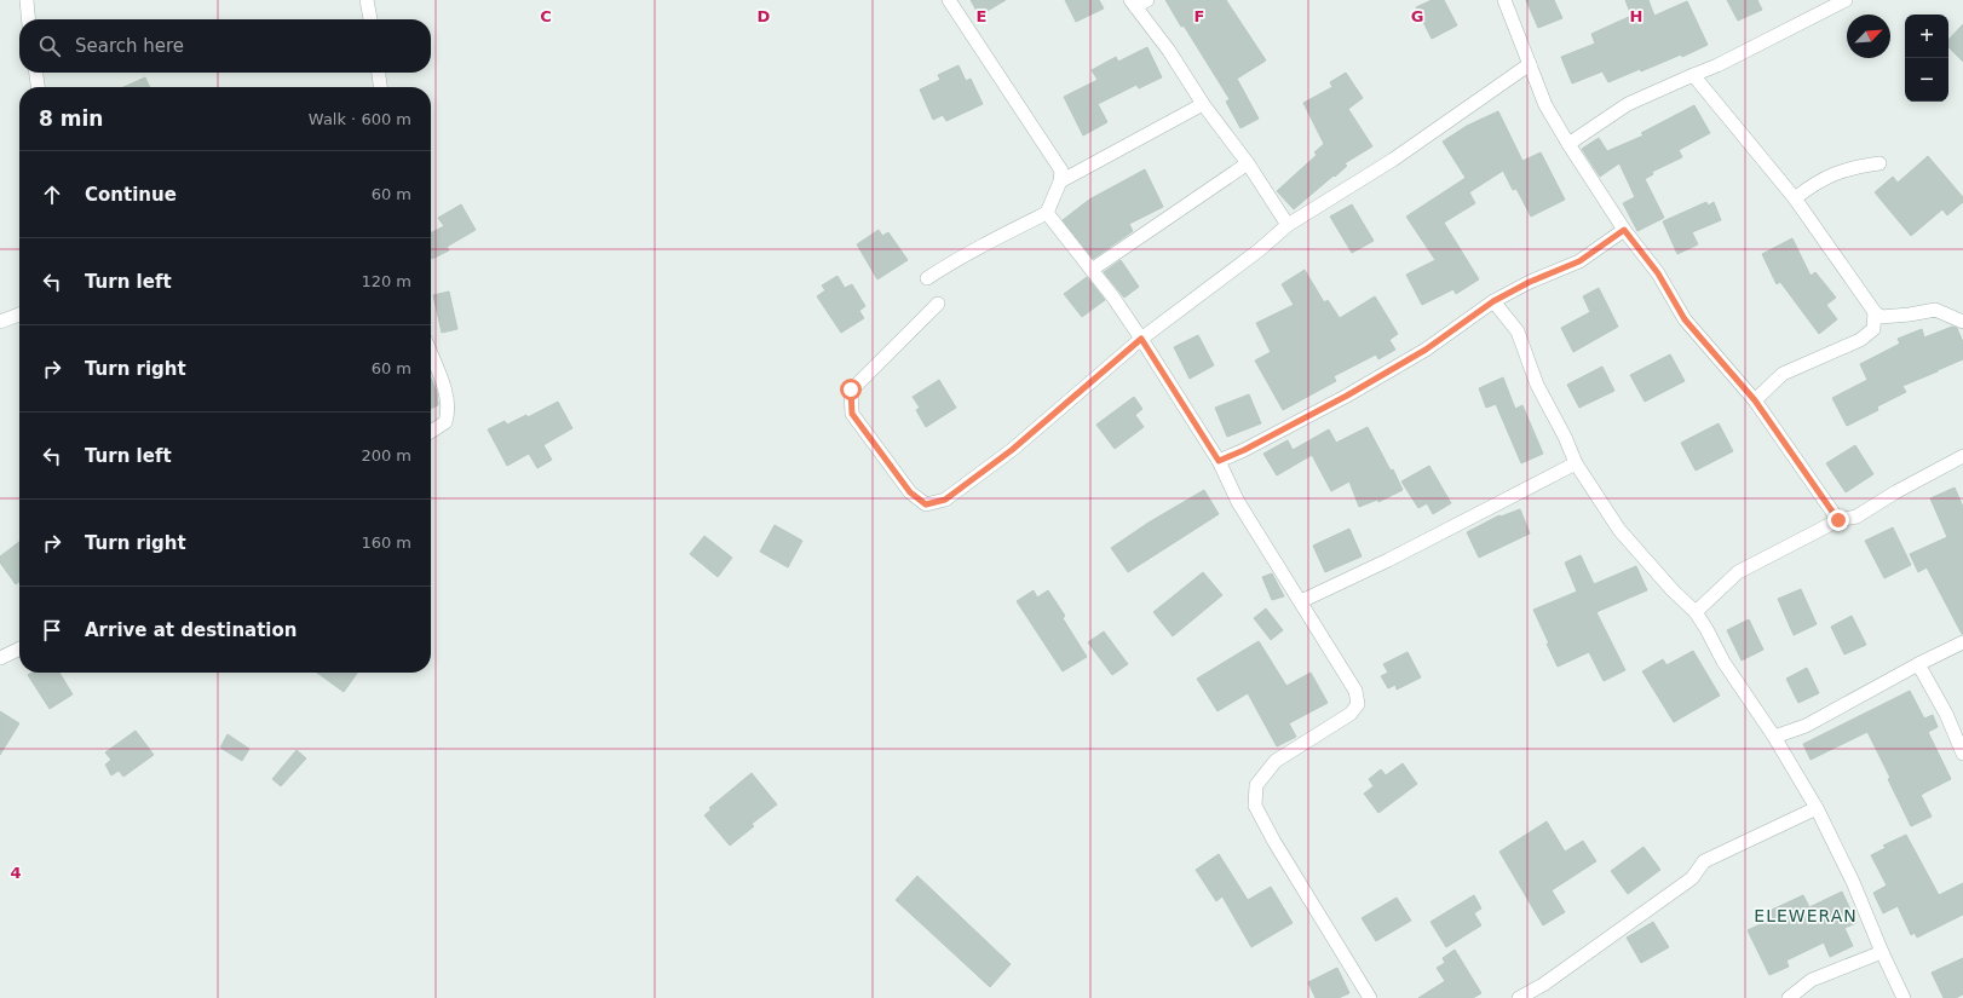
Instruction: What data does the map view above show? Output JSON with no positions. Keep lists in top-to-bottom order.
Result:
{
  "districts": ["ELEWERAN"],
  "north": "top right",
  "page": {
    "map_buttons": ["+", "−"],
    "search": "Search here",
    "heading": ["8 min", "Walk · 600 m"],
    "list": [
      ["Continue", "60 m"],
      ["Turn left", "120 m"],
      ["Turn right", "60 m"],
      ["Turn left", "200 m"],
      ["Turn right", "160 m"],
      "Arrive at destination"
    ]
  },
  "grid": {
    "columns": [
      "C",
      "D",
      "E",
      "F",
      "G",
      "H"
    ],
    "rows": ["4"]
  }
}
